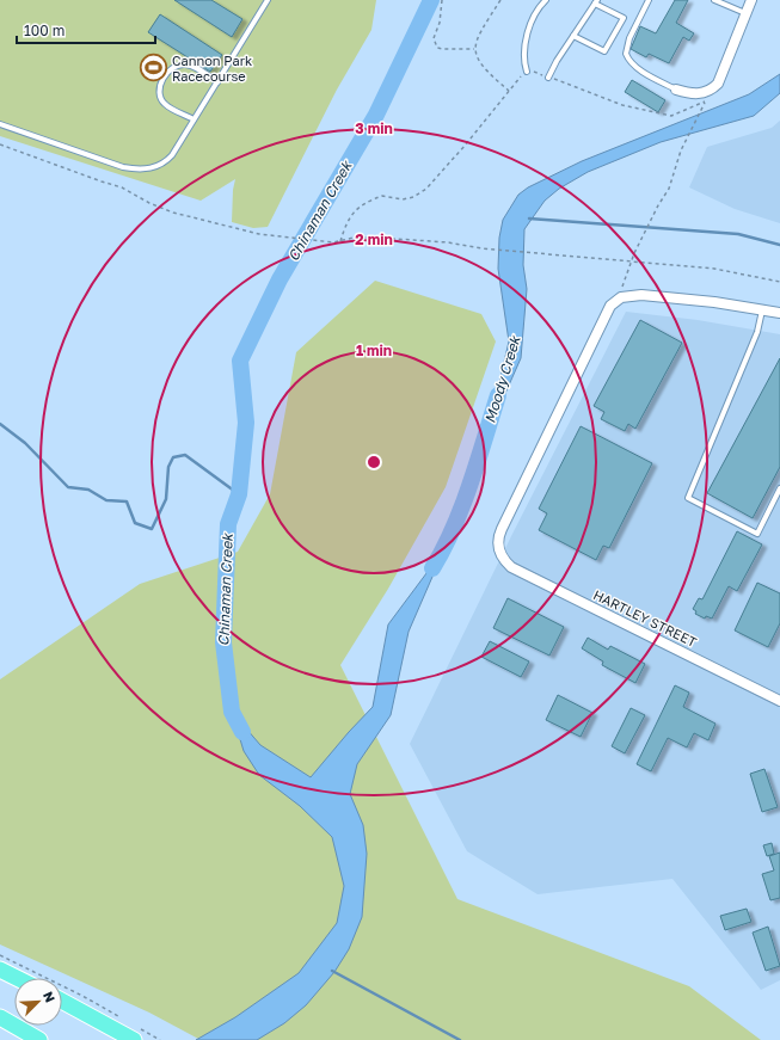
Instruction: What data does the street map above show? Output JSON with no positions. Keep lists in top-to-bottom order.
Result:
{
  "streets": {
    "street": ["HARTLEY STREET"]
  },
  "water": ["Chinaman Creek", "Moody Creek"],
  "places": {
    "sports": ["Cannon Park Racecourse"]
  },
  "scale_bar": "100 m",
  "north": "top right",
  "rings": ["3 min", "2 min", "1 min"]
}
